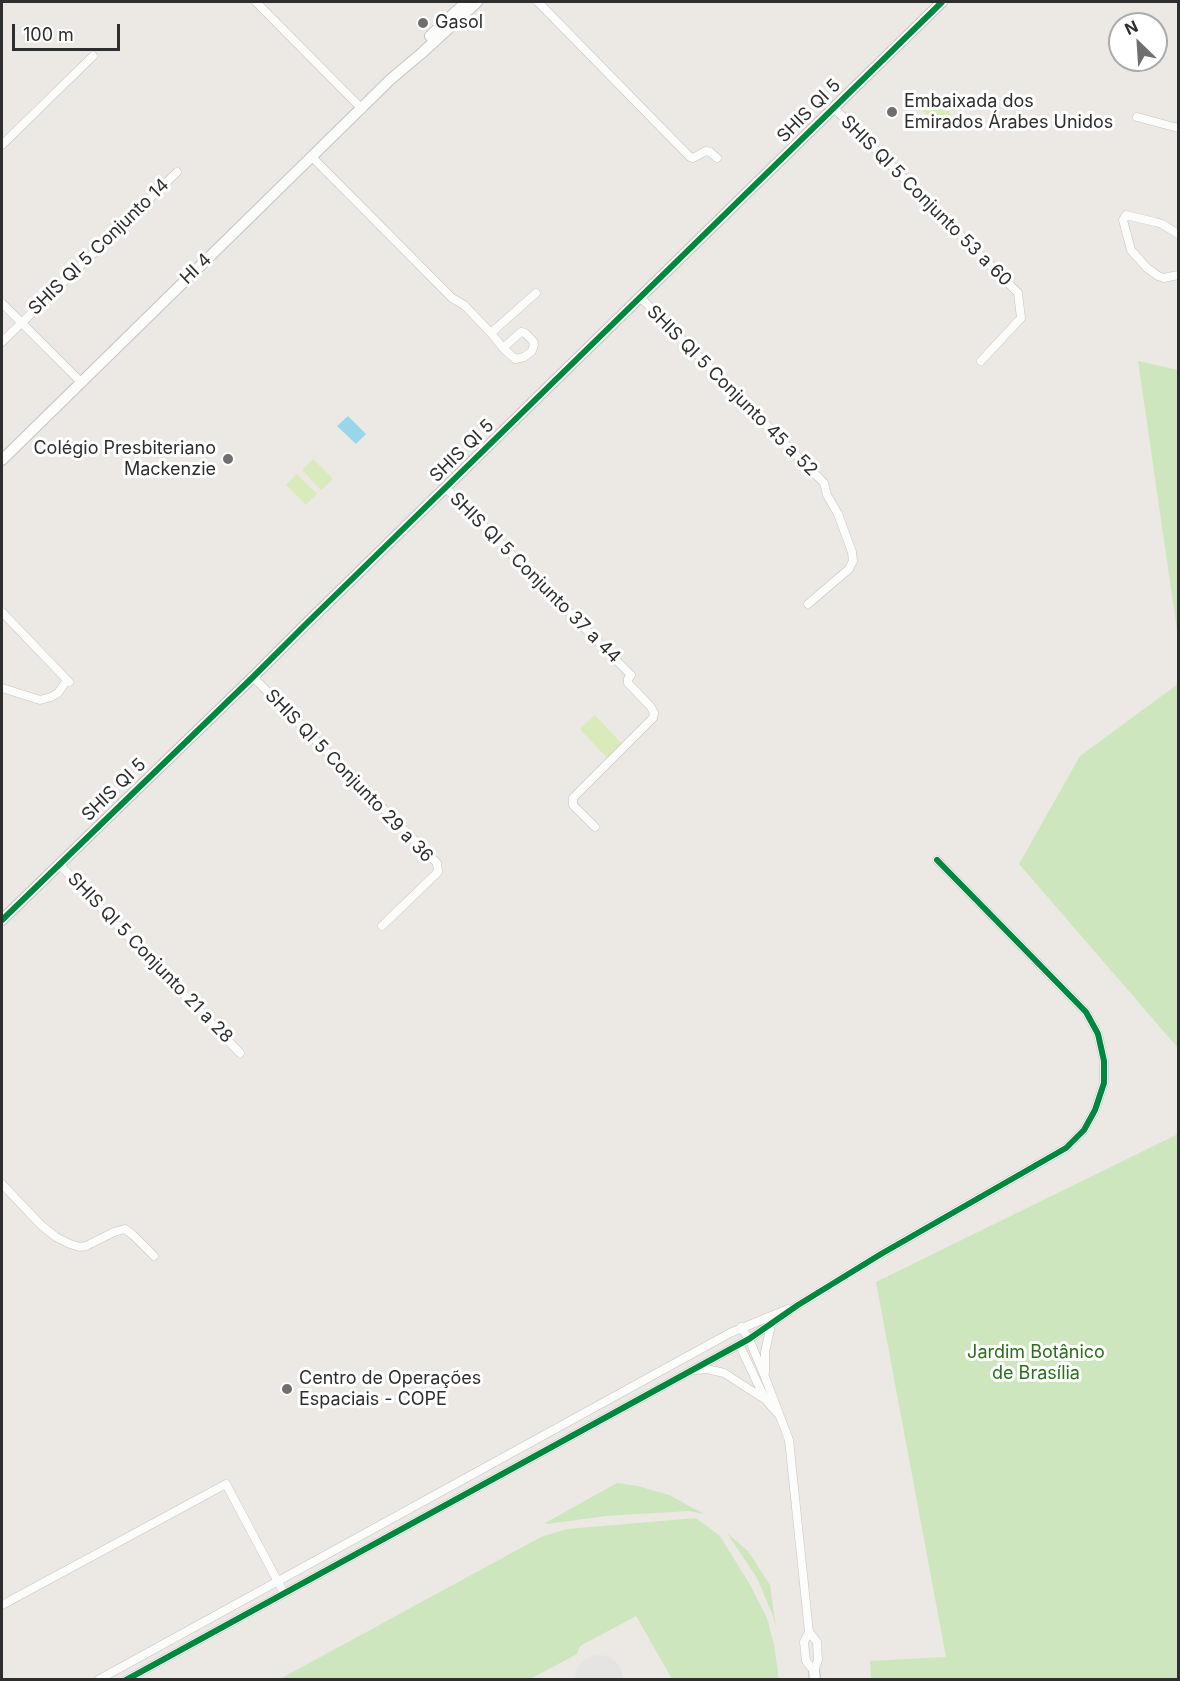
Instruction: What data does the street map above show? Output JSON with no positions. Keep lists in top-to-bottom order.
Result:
{
  "streets": {
    "street": [
      "SHIS QI 5",
      "SHIS QI 5 Conjunto 53 a 60",
      "SHIS QI 5 Conjunto 14",
      "HI 4",
      "SHIS QI 5 Conjunto 45 a 52",
      "SHIS QI 5 Conjunto 37 a 44",
      "SHIS QI 5 Conjunto 29 a 36",
      "SHIS QI 5 Conjunto 21 a 28"
    ]
  },
  "crossings": [
    ["SHIS QI 5", "SHIS QI 5 Conjunto 53 a 60"],
    ["SHIS QI 5", "SHIS QI 5 Conjunto 45 a 52"],
    ["SHIS QI 5", "SHIS QI 5 Conjunto 37 a 44"],
    ["SHIS QI 5", "SHIS QI 5 Conjunto 29 a 36"],
    ["SHIS QI 5", "SHIS QI 5 Conjunto 21 a 28"]
  ],
  "parks": ["Jardim Botânico de Brasília"],
  "places": [
    "Gasol",
    "Embaixada dos Emirados Árabes Unidos",
    "Colégio Presbiteriano Mackenzie",
    "Centro de Operações Espaciais - COPE"
  ],
  "scale_bar": "100 m",
  "north": "top left"
}
